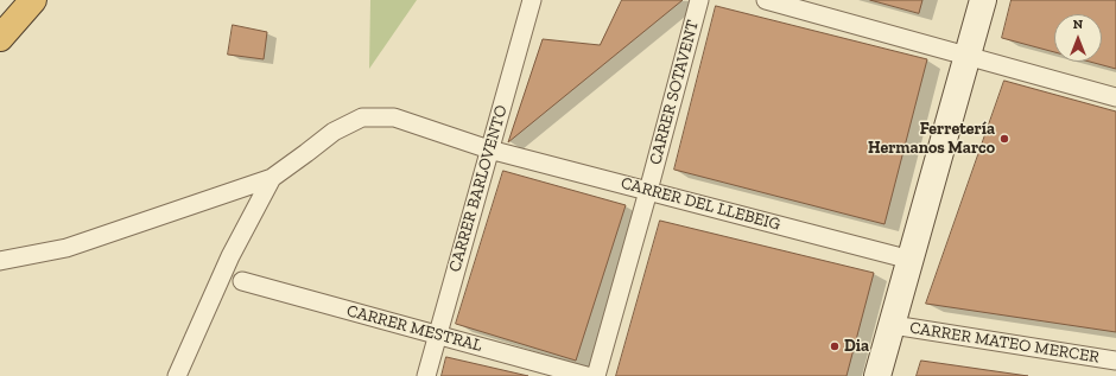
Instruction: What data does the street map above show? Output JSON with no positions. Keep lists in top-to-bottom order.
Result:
{
  "streets": {
    "street": [
      "CARRER SOTAVENT",
      "CARRER BARLOVENTO",
      "CARRER DEL LLEBEIG",
      "CARRER MESTRAL",
      "CARRER MATEO MERCER"
    ]
  },
  "crossings": [
    ["CARRER SOTAVENT", "CARRER DEL LLEBEIG"],
    ["CARRER BARLOVENTO", "CARRER DEL LLEBEIG"],
    ["CARRER BARLOVENTO", "CARRER MESTRAL"]
  ],
  "places": ["Ferretería Hermanos Marco", "Dia"],
  "north": "top"
}
